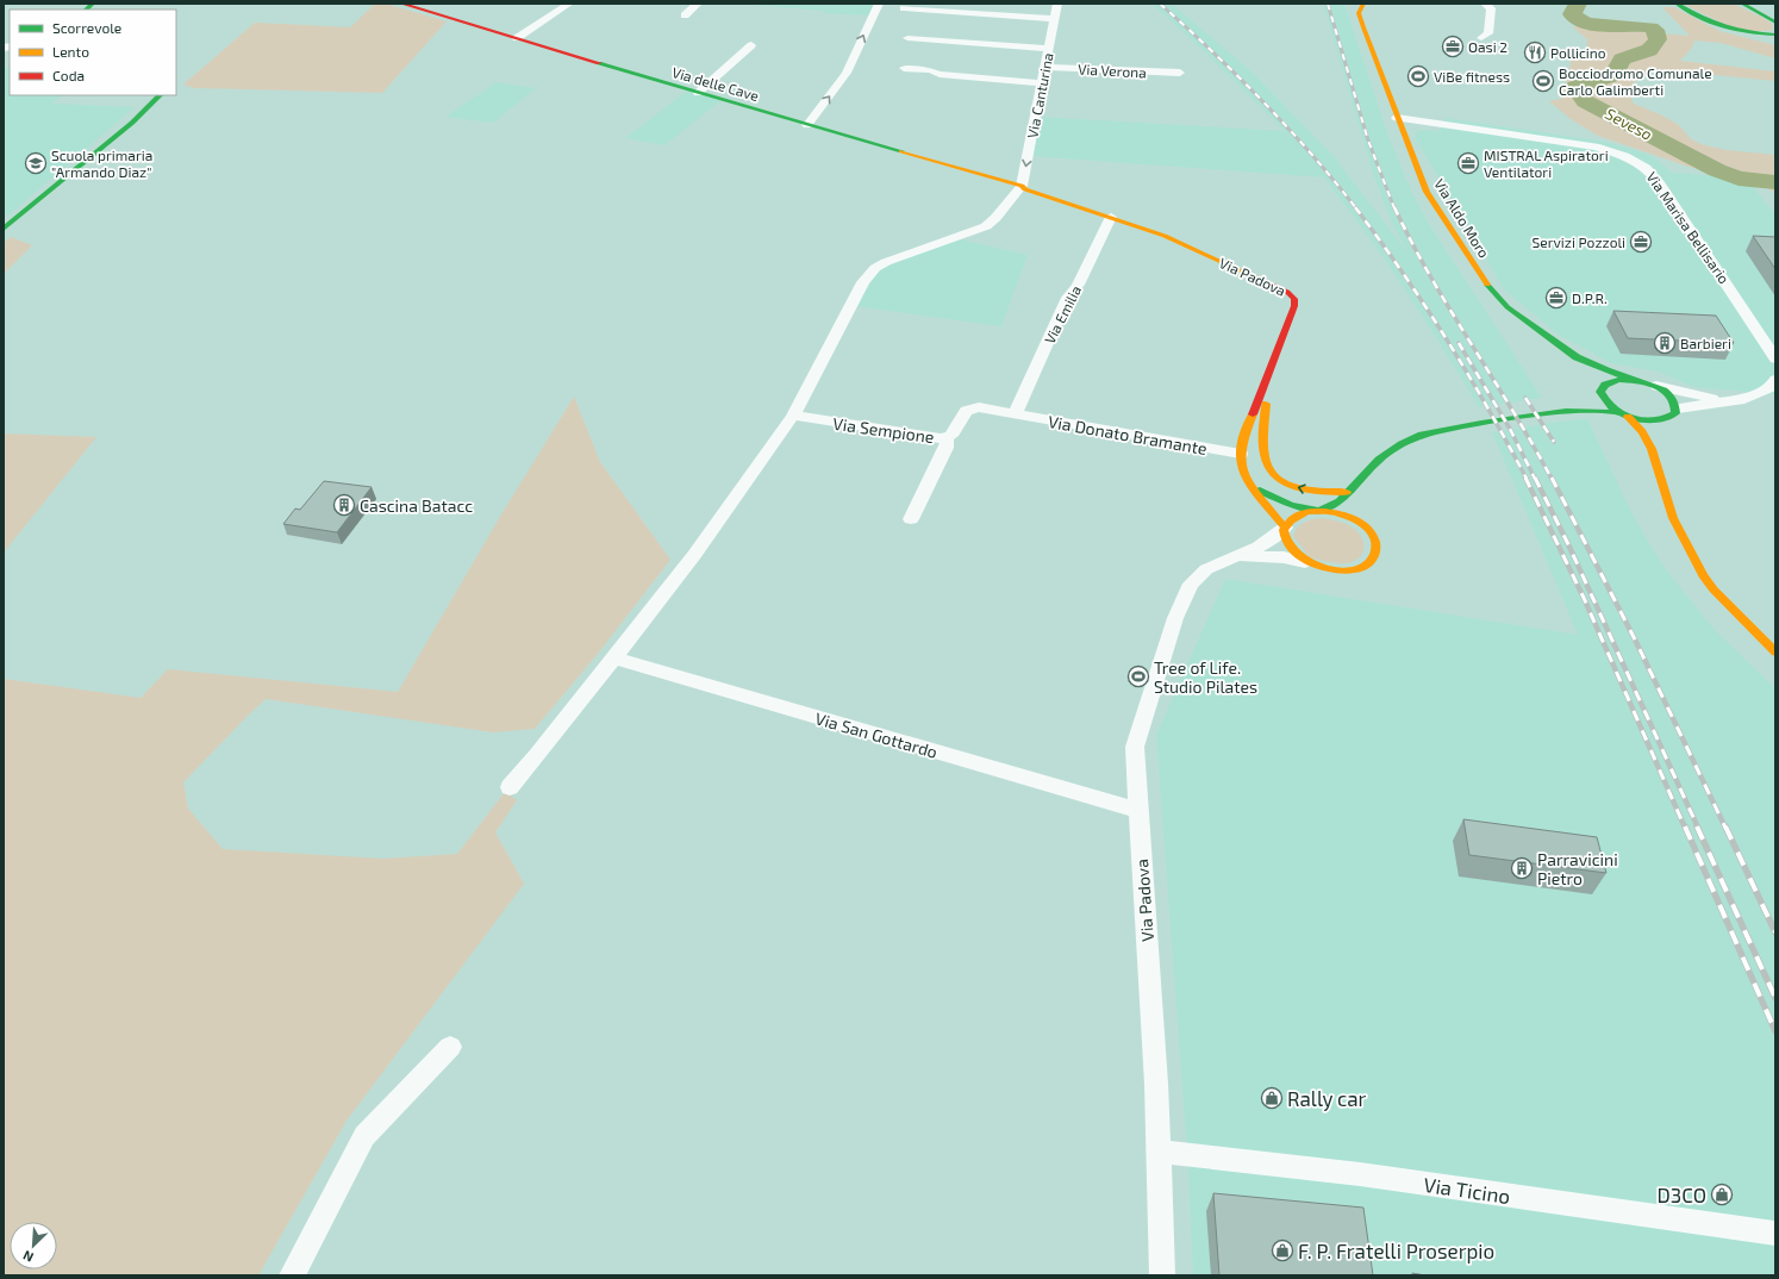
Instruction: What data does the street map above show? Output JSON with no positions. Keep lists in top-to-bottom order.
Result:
{
  "streets": {
    "main road": ["Via delle Cave", "Via Aldo Moro", "Via Padova"],
    "street": [
      "Via Verona",
      "Via Canturina",
      "Via Marisa Bellisario",
      "Via Emilia",
      "Via Sempione",
      "Via Donato Bramante",
      "Via San Gottardo",
      "Via Ticino"
    ]
  },
  "crossings": [
    ["Via Verona", "Via Canturina"],
    ["Via delle Cave", "Via Canturina"],
    ["Via delle Cave", "Via Padova"],
    ["Via Canturina", "Via Padova"],
    ["Via Aldo Moro", "Via Marisa Bellisario"],
    ["Via Padova", "Via Emilia"],
    ["Via Padova", "Via Donato Bramante"],
    ["Via Padova", "Via San Gottardo"],
    ["Via Padova", "Via Ticino"],
    ["Via Emilia", "Via Sempione"],
    ["Via Emilia", "Via Donato Bramante"],
    ["Via Sempione", "Via Donato Bramante"]
  ],
  "one_way": ["Via Canturina"],
  "water": ["Seveso"],
  "places": {
    "office": [
      "Oasi 2",
      "MISTRAL Aspiratori Ventilatori",
      "Servizi Pozzoli",
      "D.P.R."
    ],
    "restaurant": ["Pollicino"],
    "sports": ["ViBe fitness", "Bocciodromo Comunale Carlo Galimberti", "Tree of Life. Studio Pilates"],
    "school or university": ["Scuola primaria \"Armando Diaz\""],
    "building": ["Barbieri", "Cascina Batacc", "Parravicini Pietro"],
    "shop": ["Rally car", "D3CO", "F. P. Fratelli Proserpio"]
  },
  "legend": ["Scorrevole", "Lento", "Coda"],
  "north": "bottom left"
}
